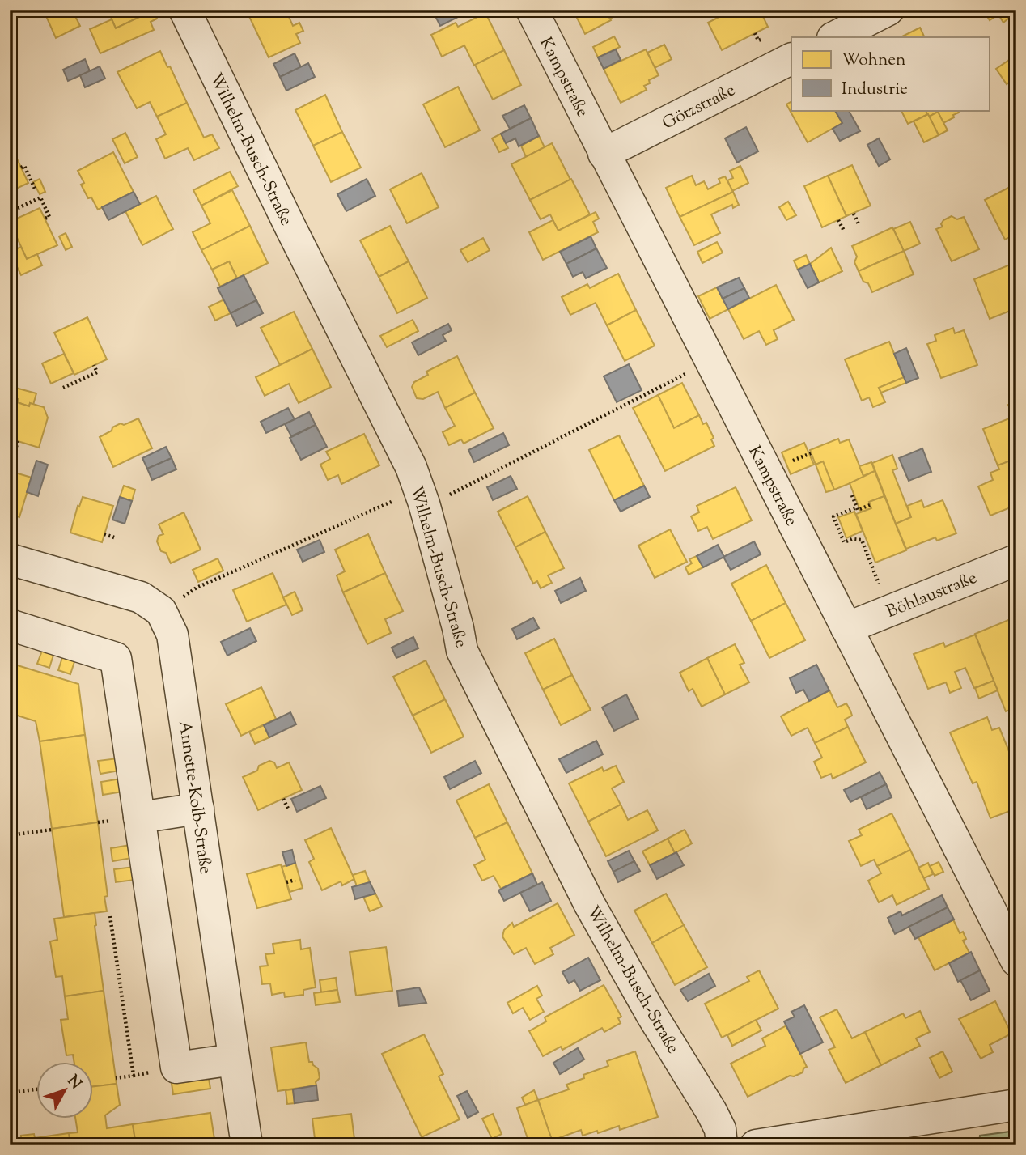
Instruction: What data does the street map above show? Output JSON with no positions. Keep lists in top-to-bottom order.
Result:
{
  "streets": {
    "street": [
      "Kampstraße",
      "Götzstraße",
      "Wilhelm-Busch-Straße",
      "Böhlaustraße",
      "Annette-Kolb-Straße"
    ]
  },
  "crossings": [
    ["Kampstraße", "Götzstraße"],
    ["Kampstraße", "Böhlaustraße"]
  ],
  "legend": ["Wohnen", "Industrie"],
  "north": "top right"
}
